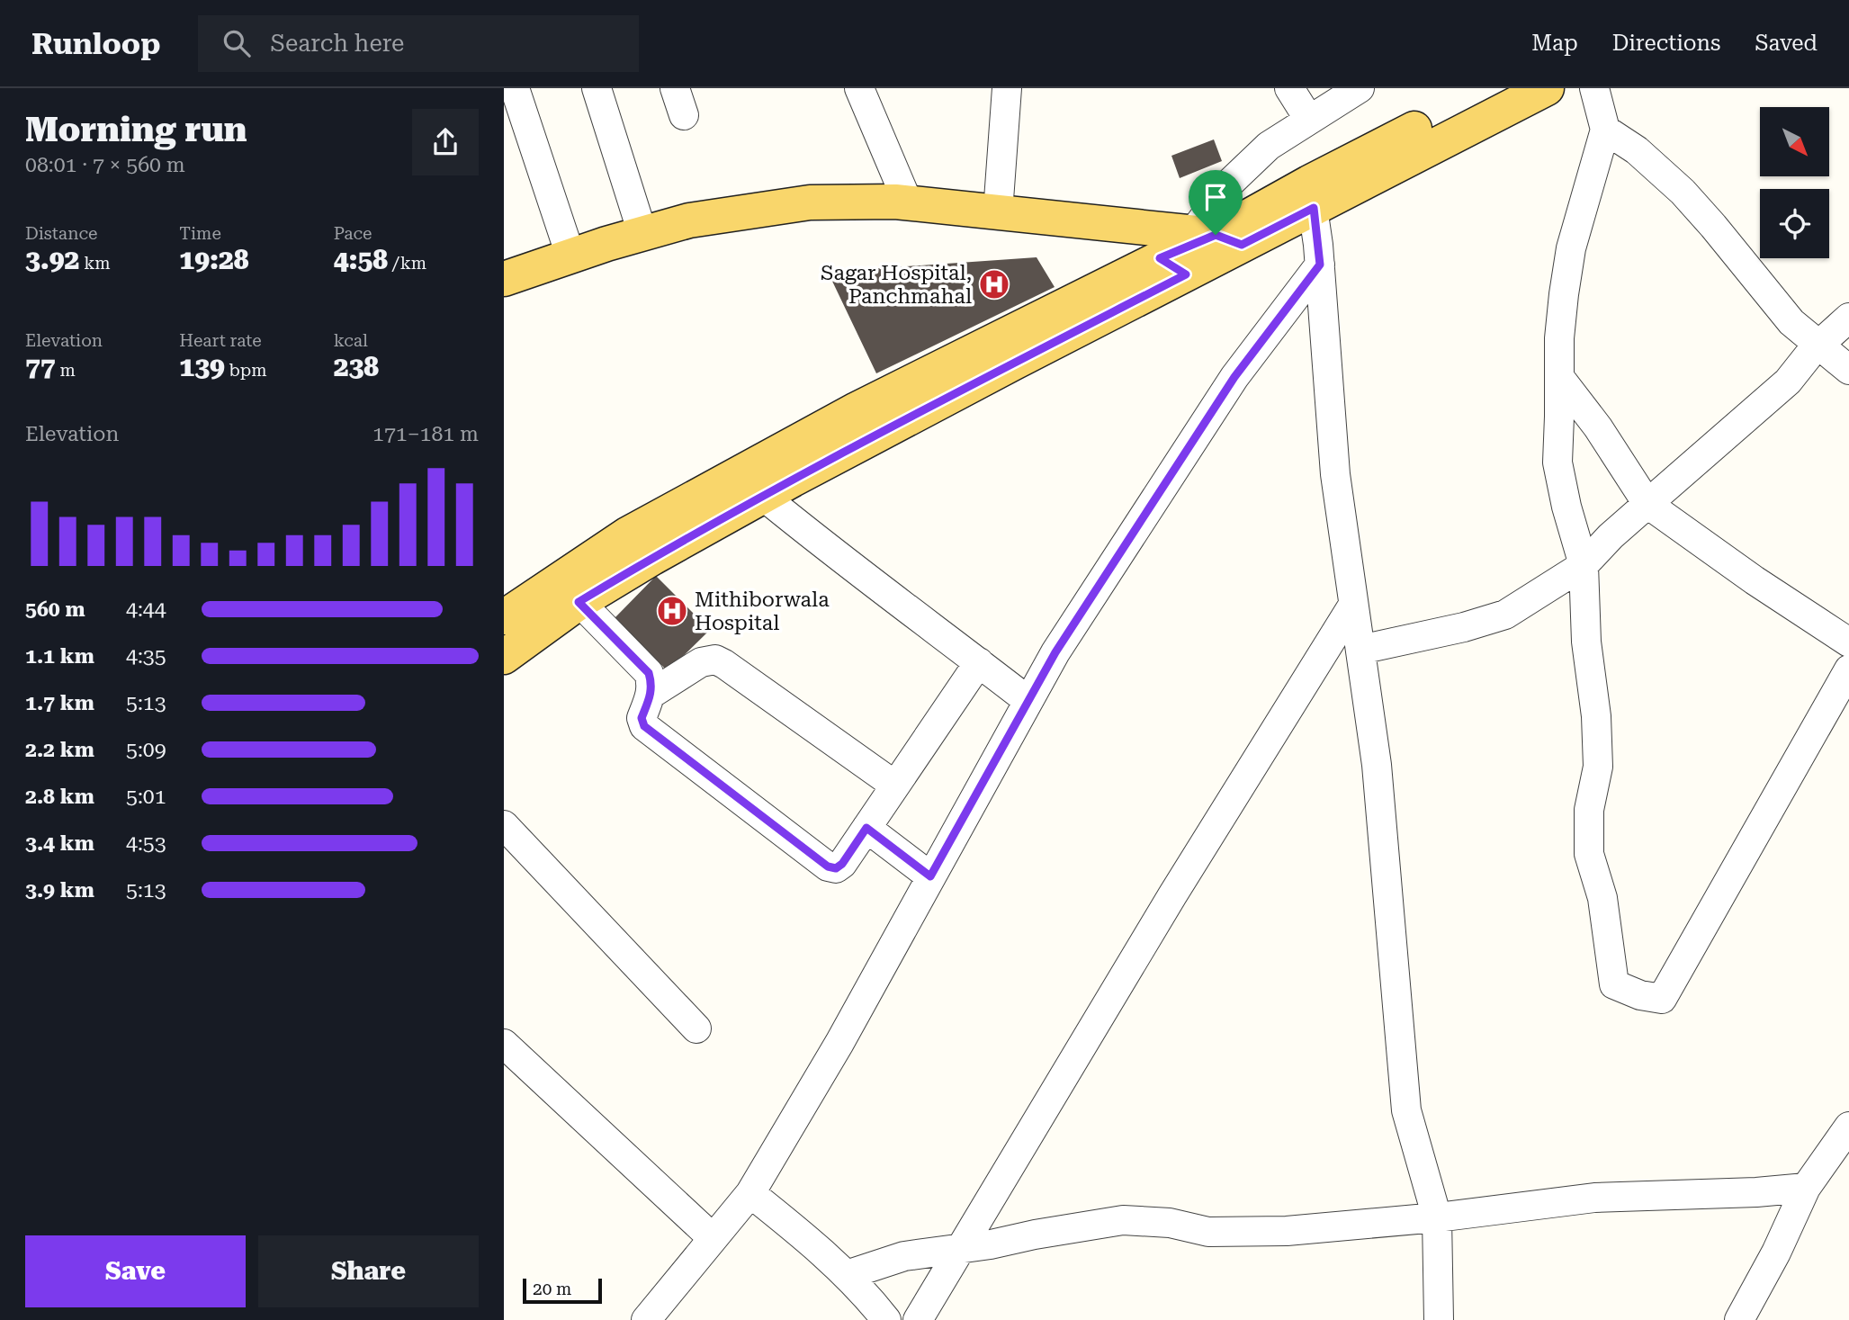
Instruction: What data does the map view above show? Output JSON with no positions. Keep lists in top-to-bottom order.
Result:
{
  "places": {
    "hospital": ["Sagar Hospital, Panchmahal", "Mithiborwala Hospital"]
  },
  "scale_bar": "20 m",
  "north": "bottom right",
  "page": {
    "header": "Runloop",
    "search": "Search here",
    "nav": ["Map", "Directions", "Saved"],
    "heading": ["Morning run", "08:01 · 7 × 560 m"],
    "stats": [
      ["Distance", "3.92 km"],
      ["Time", "19:28"],
      ["Pace", "4:58 /km"],
      ["Elevation", "77 m"],
      ["Heart rate", "139 bpm"],
      ["kcal", "238"]
    ],
    "chart": ["Elevation", "171–181 m"],
    "list": [
      {
        "name": "560 m",
        "note": "4:44"
      },
      {
        "name": "1.1 km",
        "note": "4:35"
      },
      {
        "name": "1.7 km",
        "note": "5:13"
      },
      {
        "name": "2.2 km",
        "note": "5:09"
      },
      {
        "name": "2.8 km",
        "note": "5:01"
      },
      {
        "name": "3.4 km",
        "note": "4:53"
      },
      {
        "name": "3.9 km",
        "note": "5:13"
      }
    ],
    "buttons": ["Save", "Share"],
    "scale": "20 m"
  }
}
